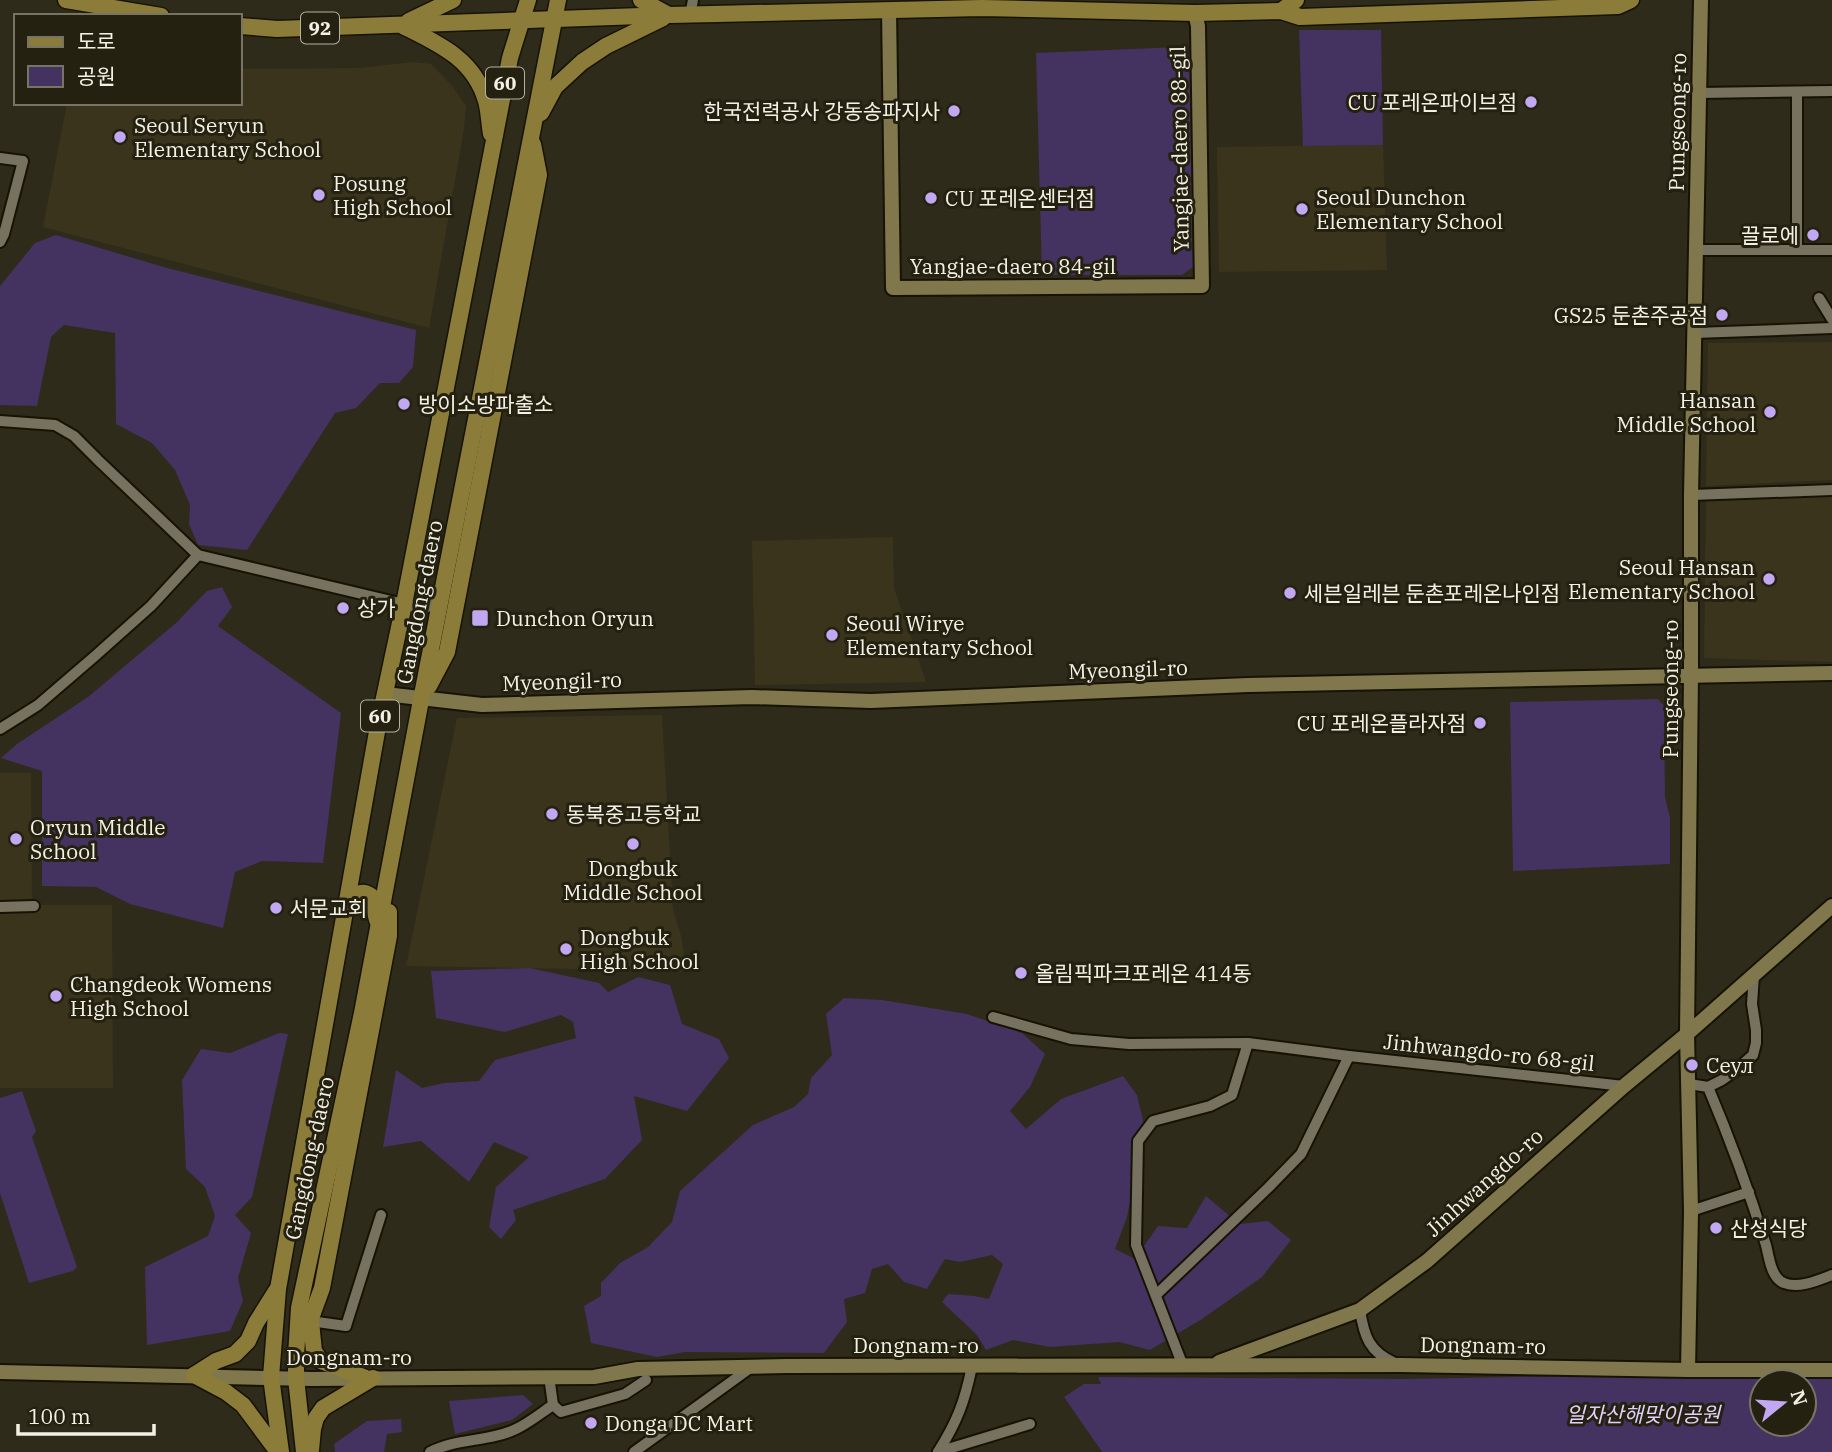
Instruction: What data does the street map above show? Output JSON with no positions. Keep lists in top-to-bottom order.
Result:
{
  "streets": {
    "main road": [
      "92",
      "60",
      "Pungseong-ro",
      "Yangjae-daero 88-gil",
      "Yangjae-daero 84-gil",
      "Gangdong-daero",
      "Myeongil-ro",
      "Jinhwangdo-ro",
      "Dongnam-ro"
    ],
    "street": ["Jinhwangdo-ro 68-gil"]
  },
  "crossings": [
    ["92", "Yangjae-daero 88-gil"],
    ["92", "Yangjae-daero 84-gil"],
    ["92", "Gangdong-daero"],
    ["Pungseong-ro", "Myeongil-ro"],
    ["Pungseong-ro", "Jinhwangdo-ro"],
    ["Pungseong-ro", "Dongnam-ro"],
    ["Yangjae-daero 88-gil", "Yangjae-daero 84-gil"],
    ["Gangdong-daero", "Myeongil-ro"],
    ["Gangdong-daero", "Dongnam-ro"],
    ["Jinhwangdo-ro 68-gil", "Jinhwangdo-ro"],
    ["Jinhwangdo-ro", "Dongnam-ro"]
  ],
  "parks": ["일자산해맞이공원"],
  "places": {
    "other": [
      "CU 포레온파이브점",
      "한국전력공사 강동송파지사",
      "Seoul Seryun Elementary School",
      "Posung High School",
      "CU 포레온센터점",
      "Seoul Dunchon Elementary School",
      "끌로에",
      "GS25 둔촌주공점",
      "방이소방파출소",
      "Hansan Middle School",
      "Seoul Hansan Elementary School",
      "세븐일레븐 둔촌포레온나인점",
      "상가",
      "Seoul Wirye Elementary School",
      "CU 포레온플라자점",
      "동북중고등학교",
      "Oryun Middle School",
      "Dongbuk Middle School",
      "서문교회",
      "Dongbuk High School",
      "올림픽파크포레온 414동",
      "Changdeok Womens High School",
      "Сеул",
      "산성식당",
      "Donga DC Mart"
    ],
    "transit": ["Dunchon Oryun"]
  },
  "legend": ["도로", "공원"],
  "scale_bar": "100 m",
  "north": "right"
}
